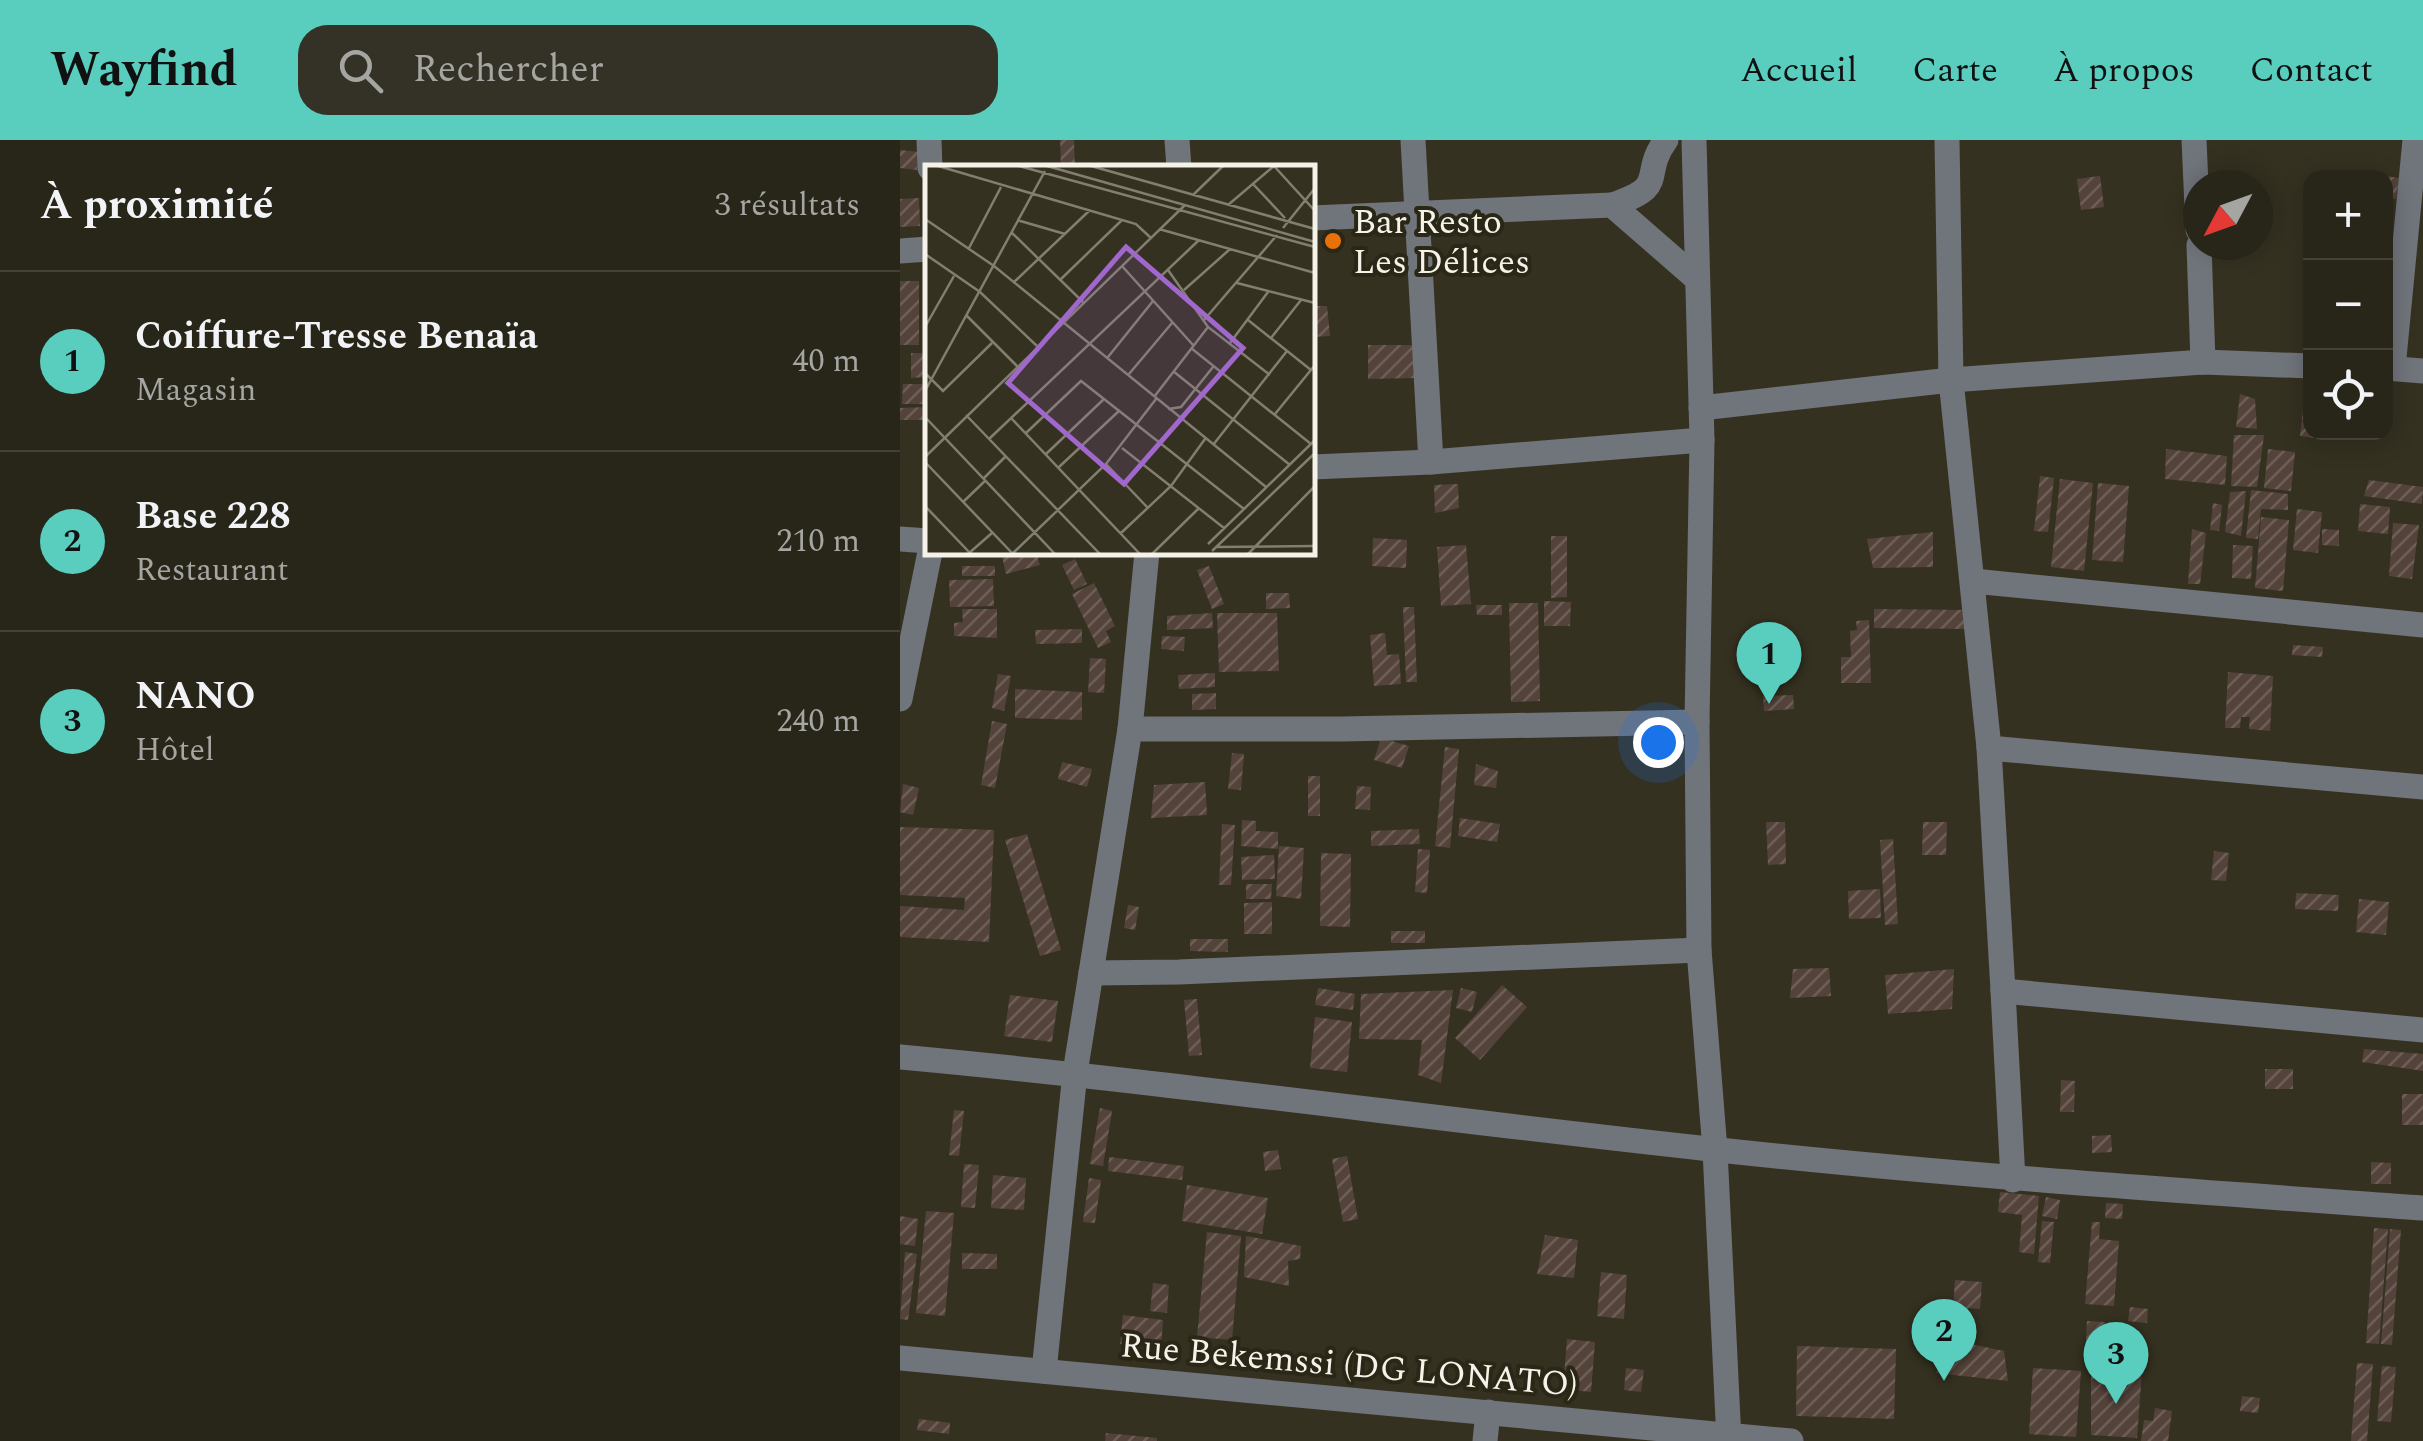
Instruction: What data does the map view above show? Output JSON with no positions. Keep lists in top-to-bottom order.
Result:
{
  "streets": {
    "street": ["Rue Bekemssi (DG LONATO)"]
  },
  "places": ["Bar Resto Les Délices"],
  "north": "bottom left",
  "page": {
    "header": "Wayfind",
    "search": "Rechercher",
    "nav": [
      "Accueil",
      "Carte",
      "À propos",
      "Contact"
    ],
    "heading": ["À proximité", "3 résultats"],
    "map_buttons": ["+", "−"],
    "list": [
      {
        "mark": "1",
        "name": "Coiffure-Tresse Benaïa",
        "note": "Magasin",
        "value": "40 m"
      },
      {
        "mark": "2",
        "name": "Base 228",
        "note": "Restaurant",
        "value": "210 m"
      },
      {
        "mark": "3",
        "name": "NANO",
        "note": "Hôtel",
        "value": "240 m"
      }
    ],
    "pins": ["1", "2", "3"]
  }
}
